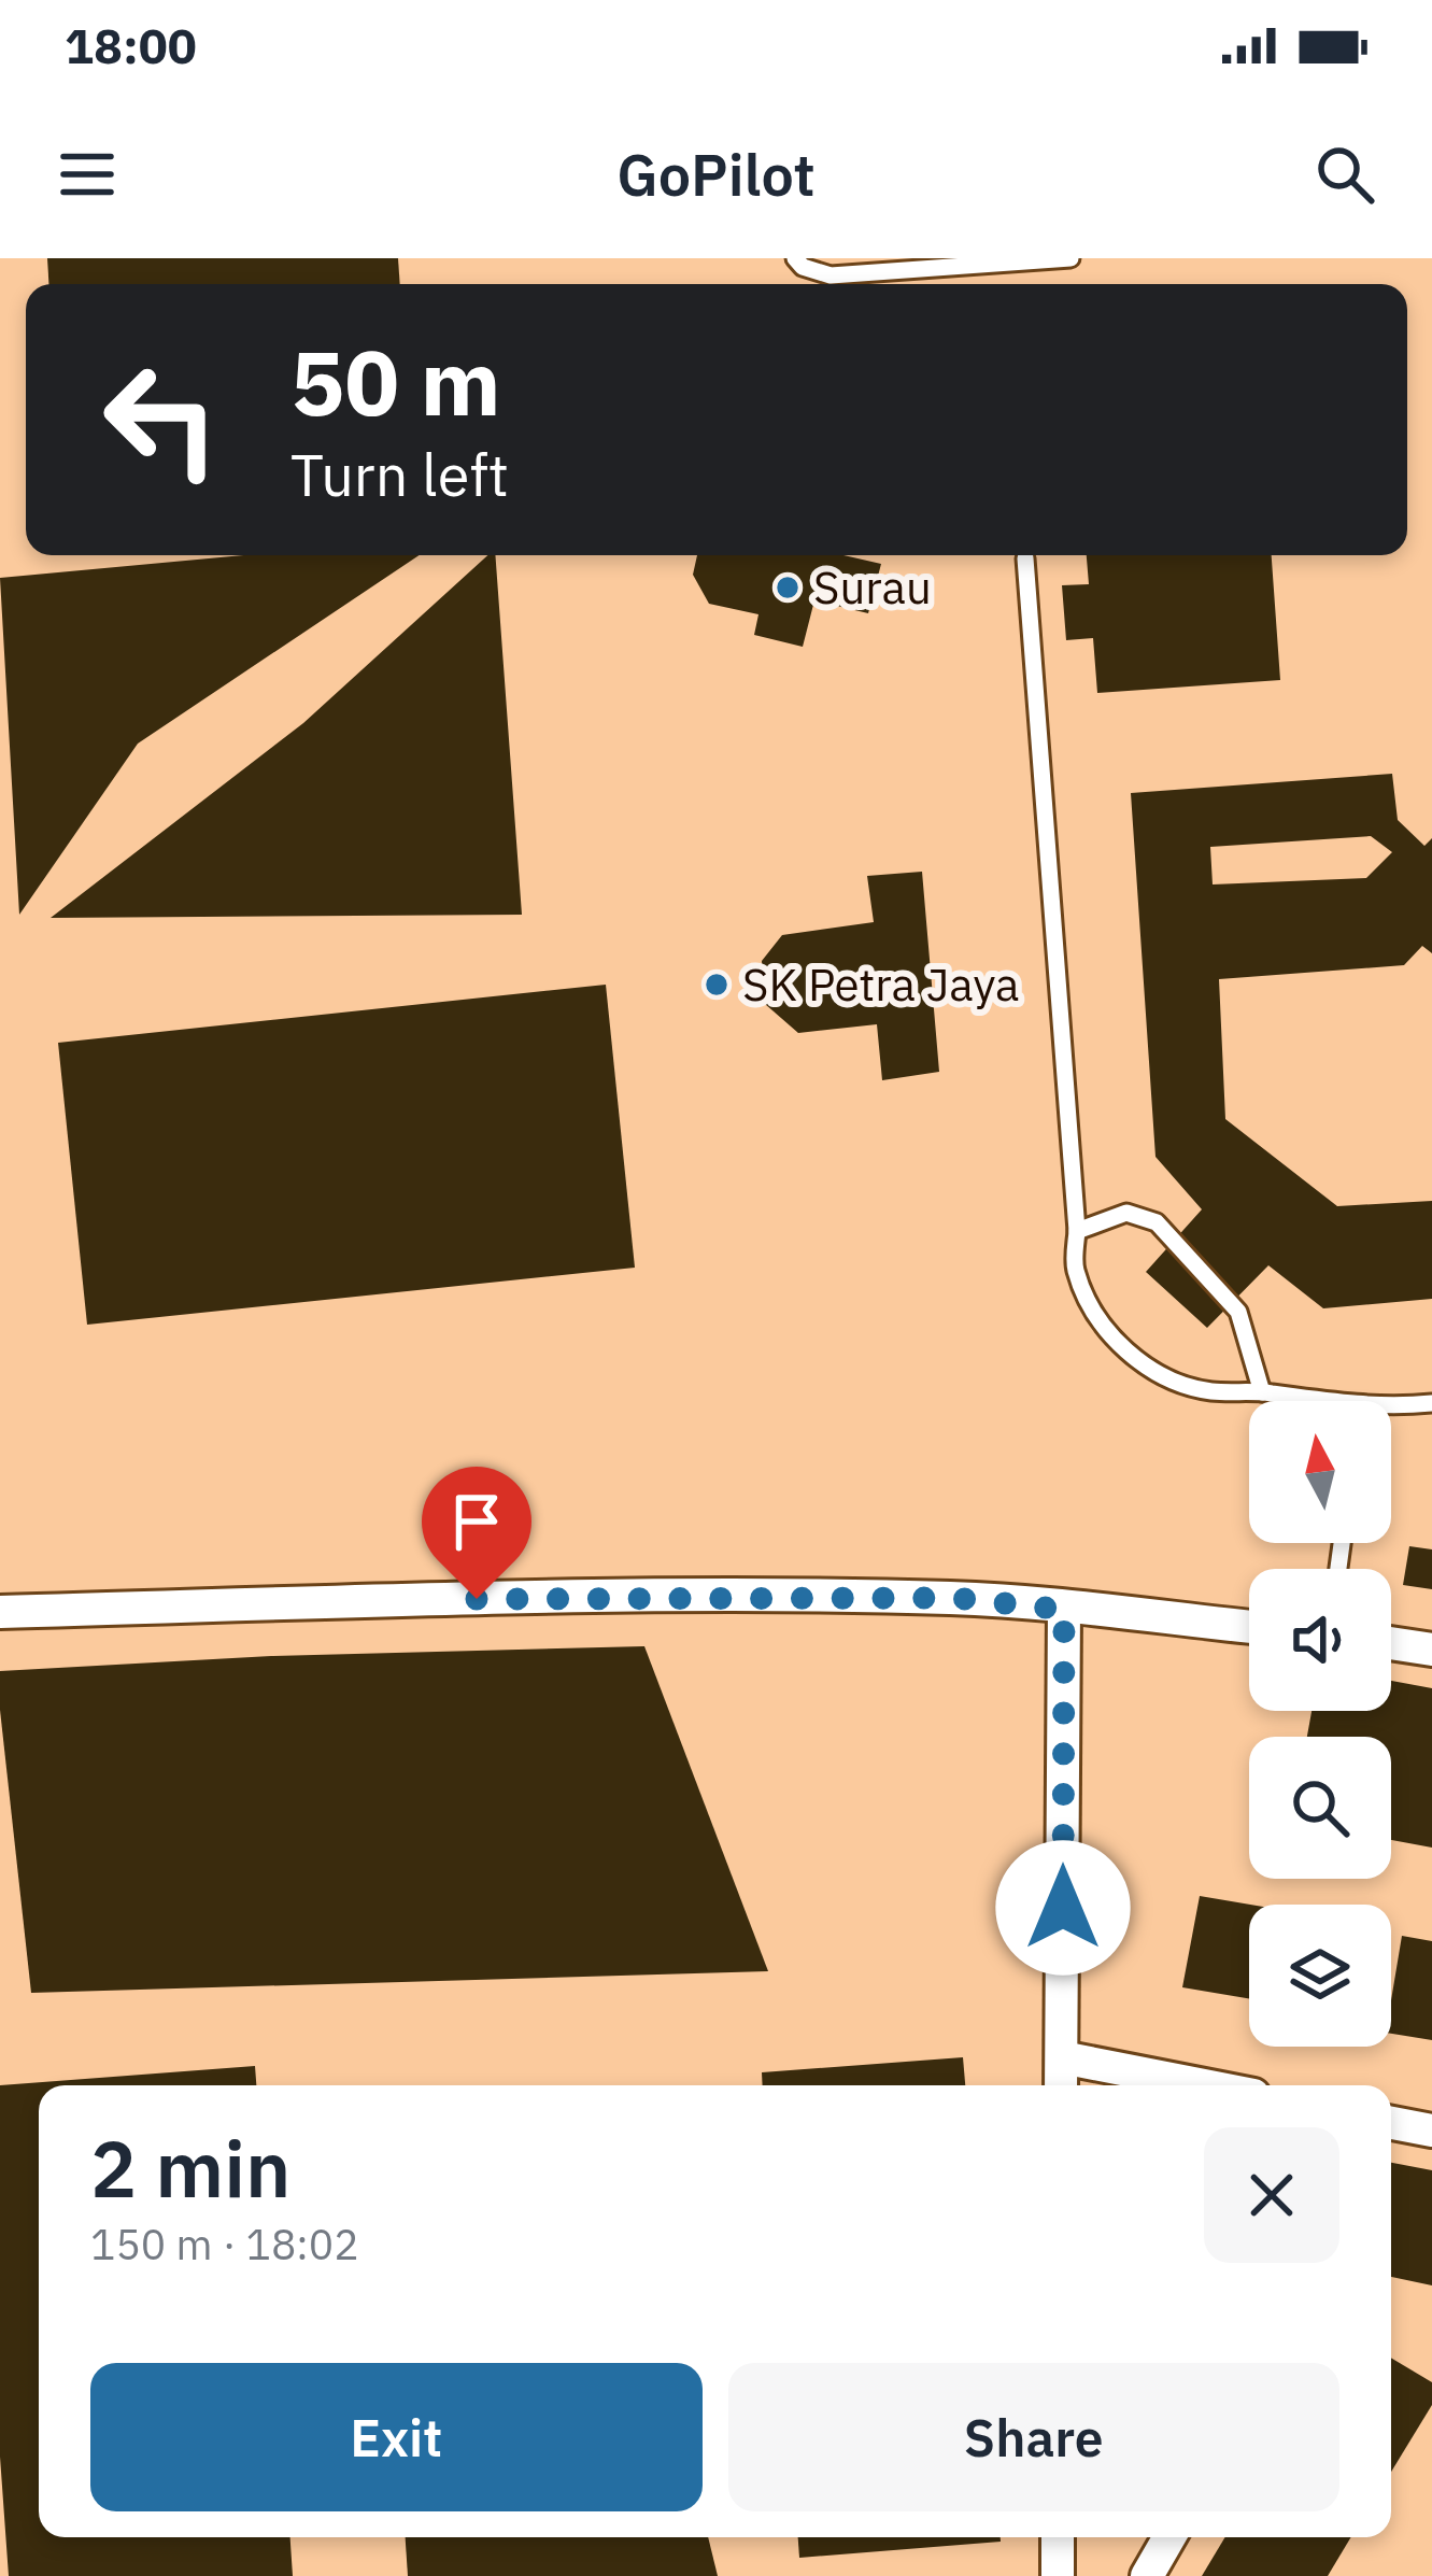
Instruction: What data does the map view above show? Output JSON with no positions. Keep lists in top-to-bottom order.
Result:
{
  "places": ["Surau", "SK Petra Jaya"],
  "north": "top",
  "page": {
    "status": "18:00",
    "header": "GoPilot",
    "turn": ["50 m", "Turn left"],
    "heading": ["2 min", "150 m · 18:02"],
    "buttons": ["Exit", "Share"]
  }
}
